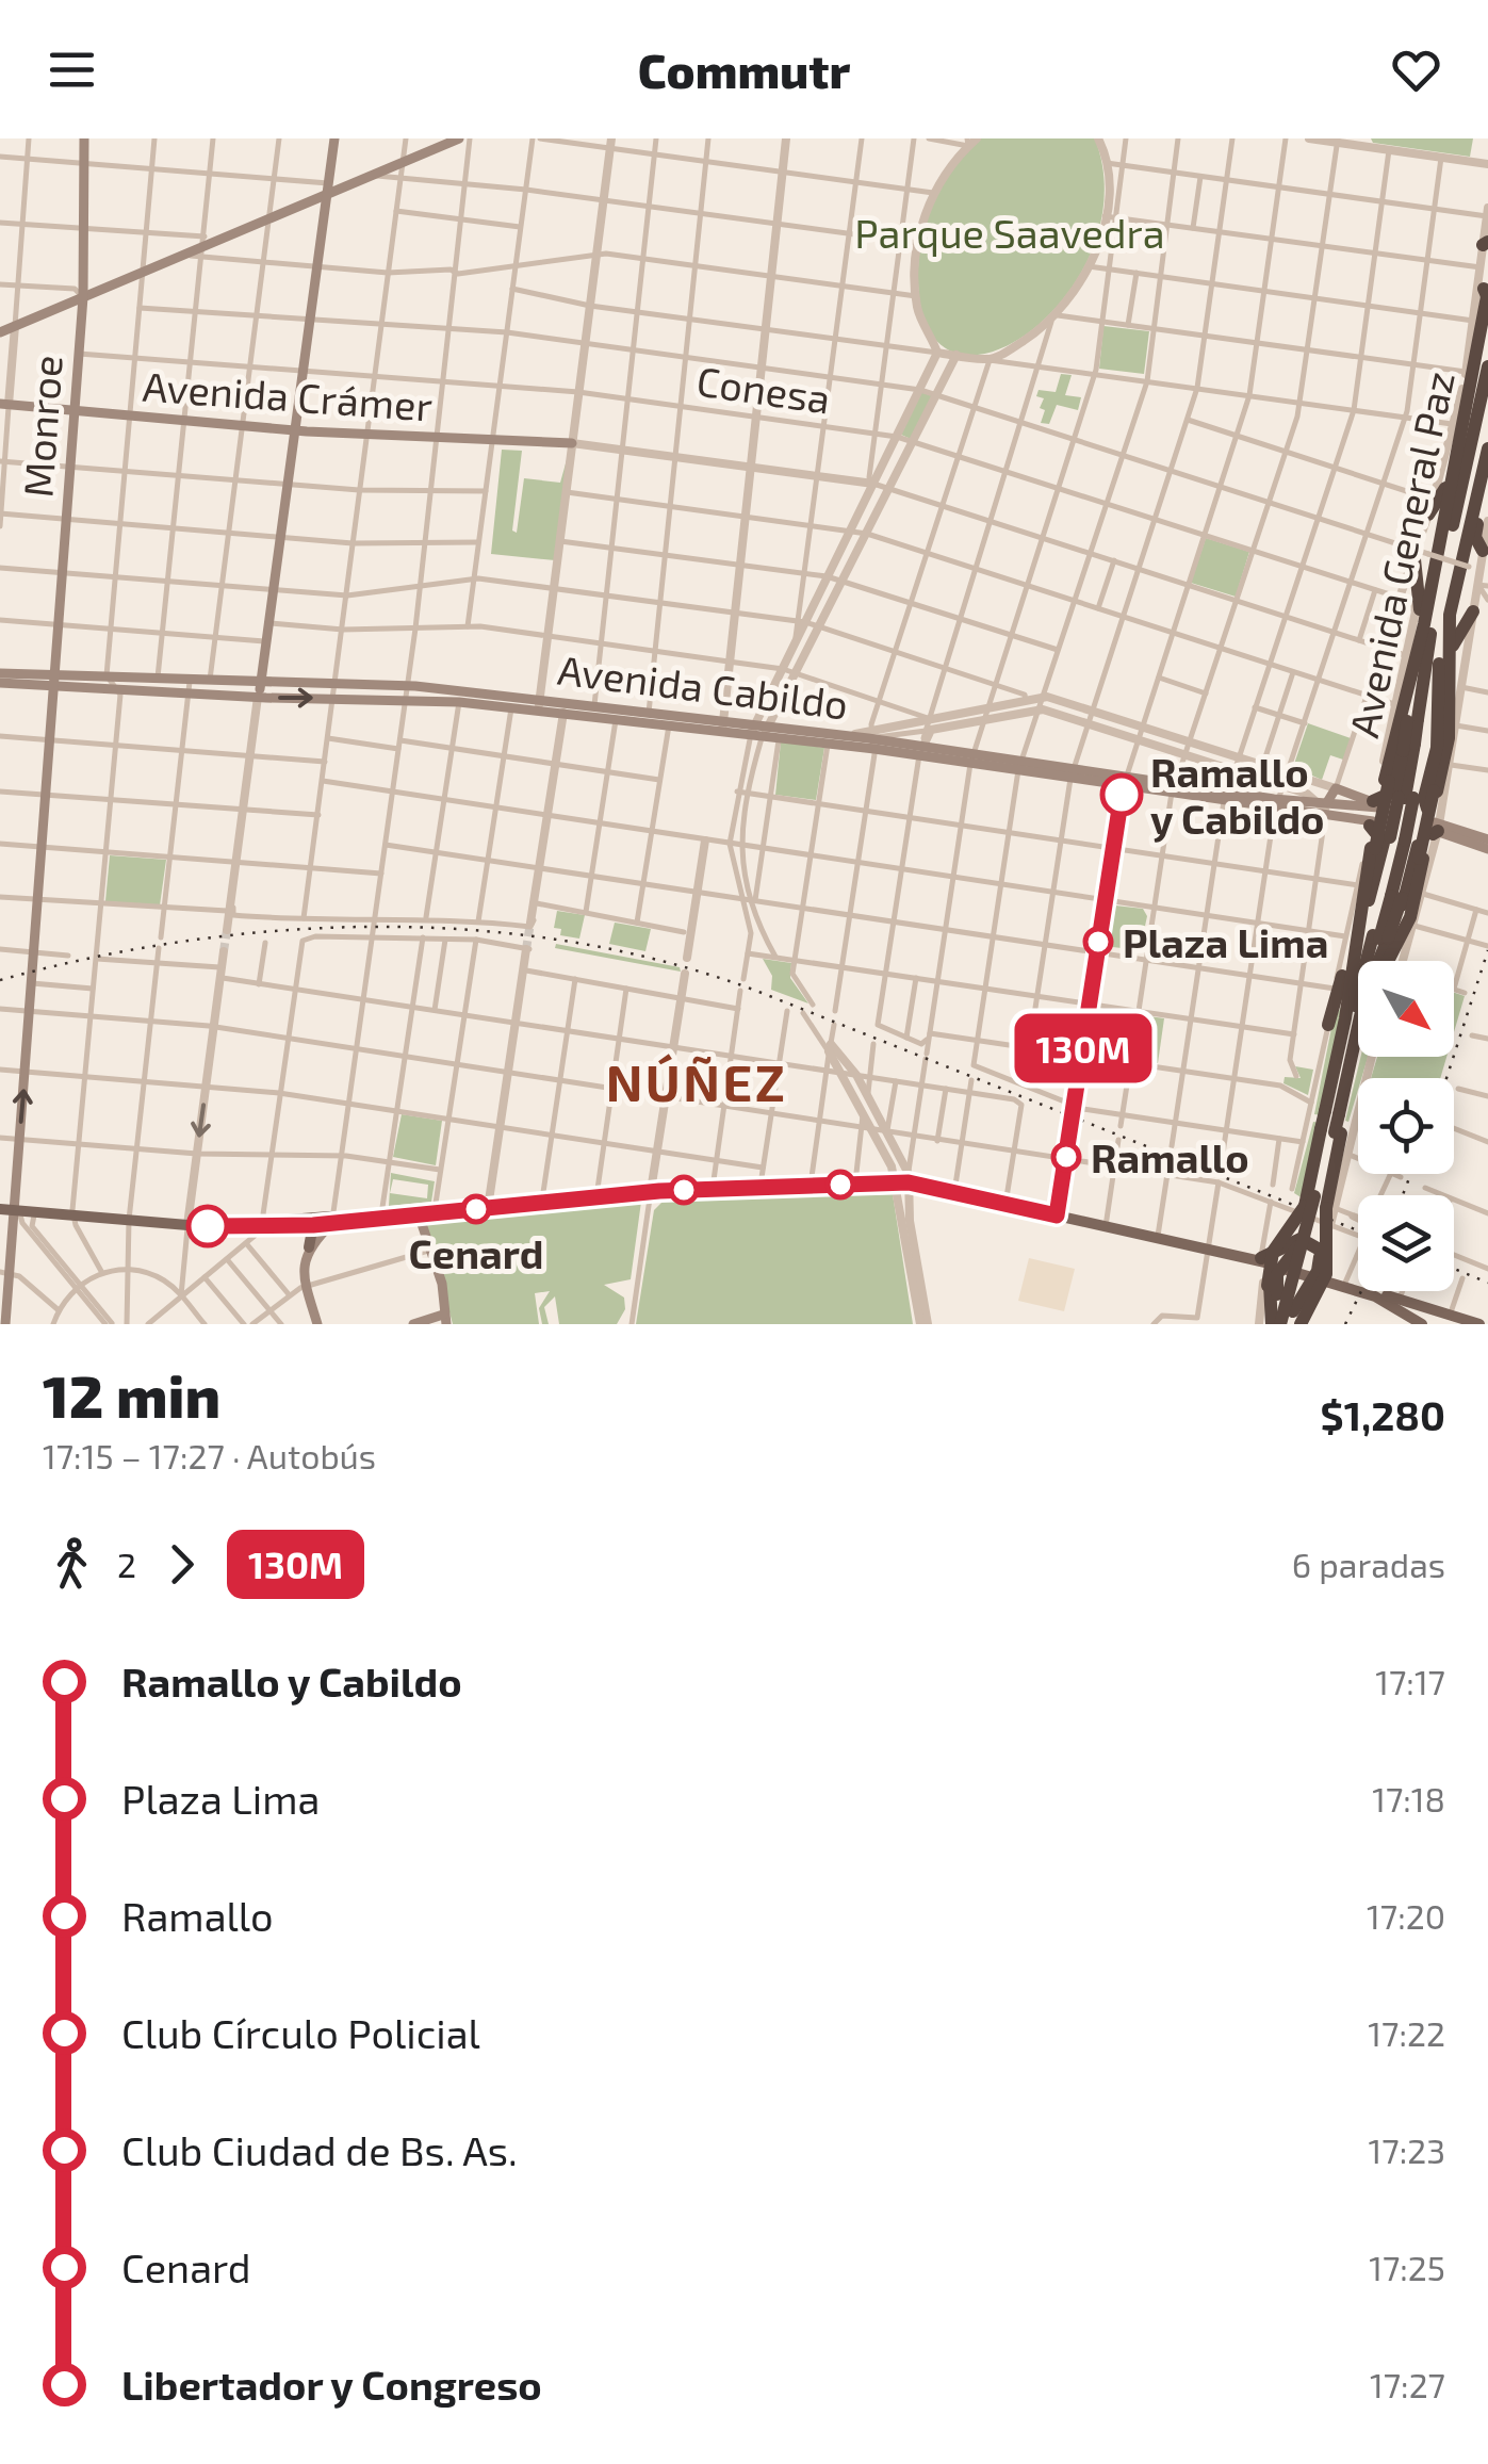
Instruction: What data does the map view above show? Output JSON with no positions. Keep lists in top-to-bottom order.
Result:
{
  "streets": {
    "highway": ["Avenida General Paz"],
    "main road": ["Avenida Crámer", "Monroe", "Avenida Cabildo"],
    "street": ["Conesa"]
  },
  "crossings": [
    ["Conesa", "Monroe"],
    ["Conesa", "Avenida General Paz"],
    ["Avenida Crámer", "Monroe"],
    ["Monroe", "Avenida Cabildo"],
    ["Avenida General Paz", "Avenida Cabildo"]
  ],
  "districts": ["NÚÑEZ"],
  "parks": ["Parque Saavedra"],
  "places": [
    "Ramallo y Cabildo",
    "Plaza Lima",
    "Ramallo",
    "Cenard"
  ],
  "lines": ["bus line 130M"],
  "north": "bottom right",
  "page": {
    "header": "Commutr",
    "on_map": "130M",
    "heading": ["12 min", "17:15 – 17:27 · Autobús", "$1,280"],
    "legs": ["2", "130M", "6 paradas"],
    "list": [
      {
        "name": "Ramallo y Cabildo",
        "value": "17:17"
      },
      {
        "name": "Plaza Lima",
        "value": "17:18"
      },
      {
        "name": "Ramallo",
        "value": "17:20"
      },
      {
        "name": "Club Círculo Policial",
        "value": "17:22"
      },
      {
        "name": "Club Ciudad de Bs. As.",
        "value": "17:23"
      },
      {
        "name": "Cenard",
        "value": "17:25"
      },
      {
        "name": "Libertador y Congreso",
        "value": "17:27"
      }
    ]
  }
}
